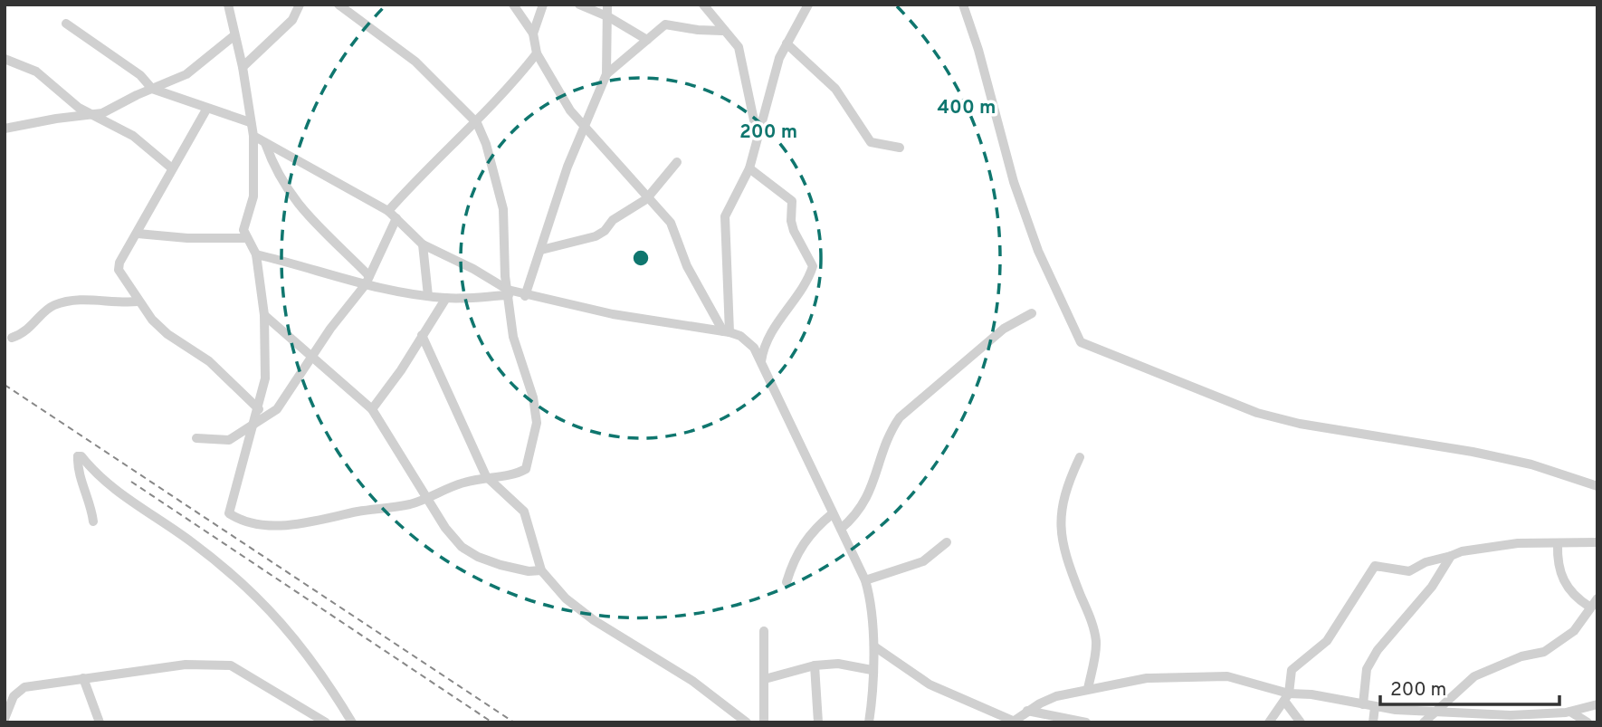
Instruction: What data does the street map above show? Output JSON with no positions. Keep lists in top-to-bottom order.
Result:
{
  "scale_bar": "200 m",
  "rings": ["400 m", "200 m"]
}
